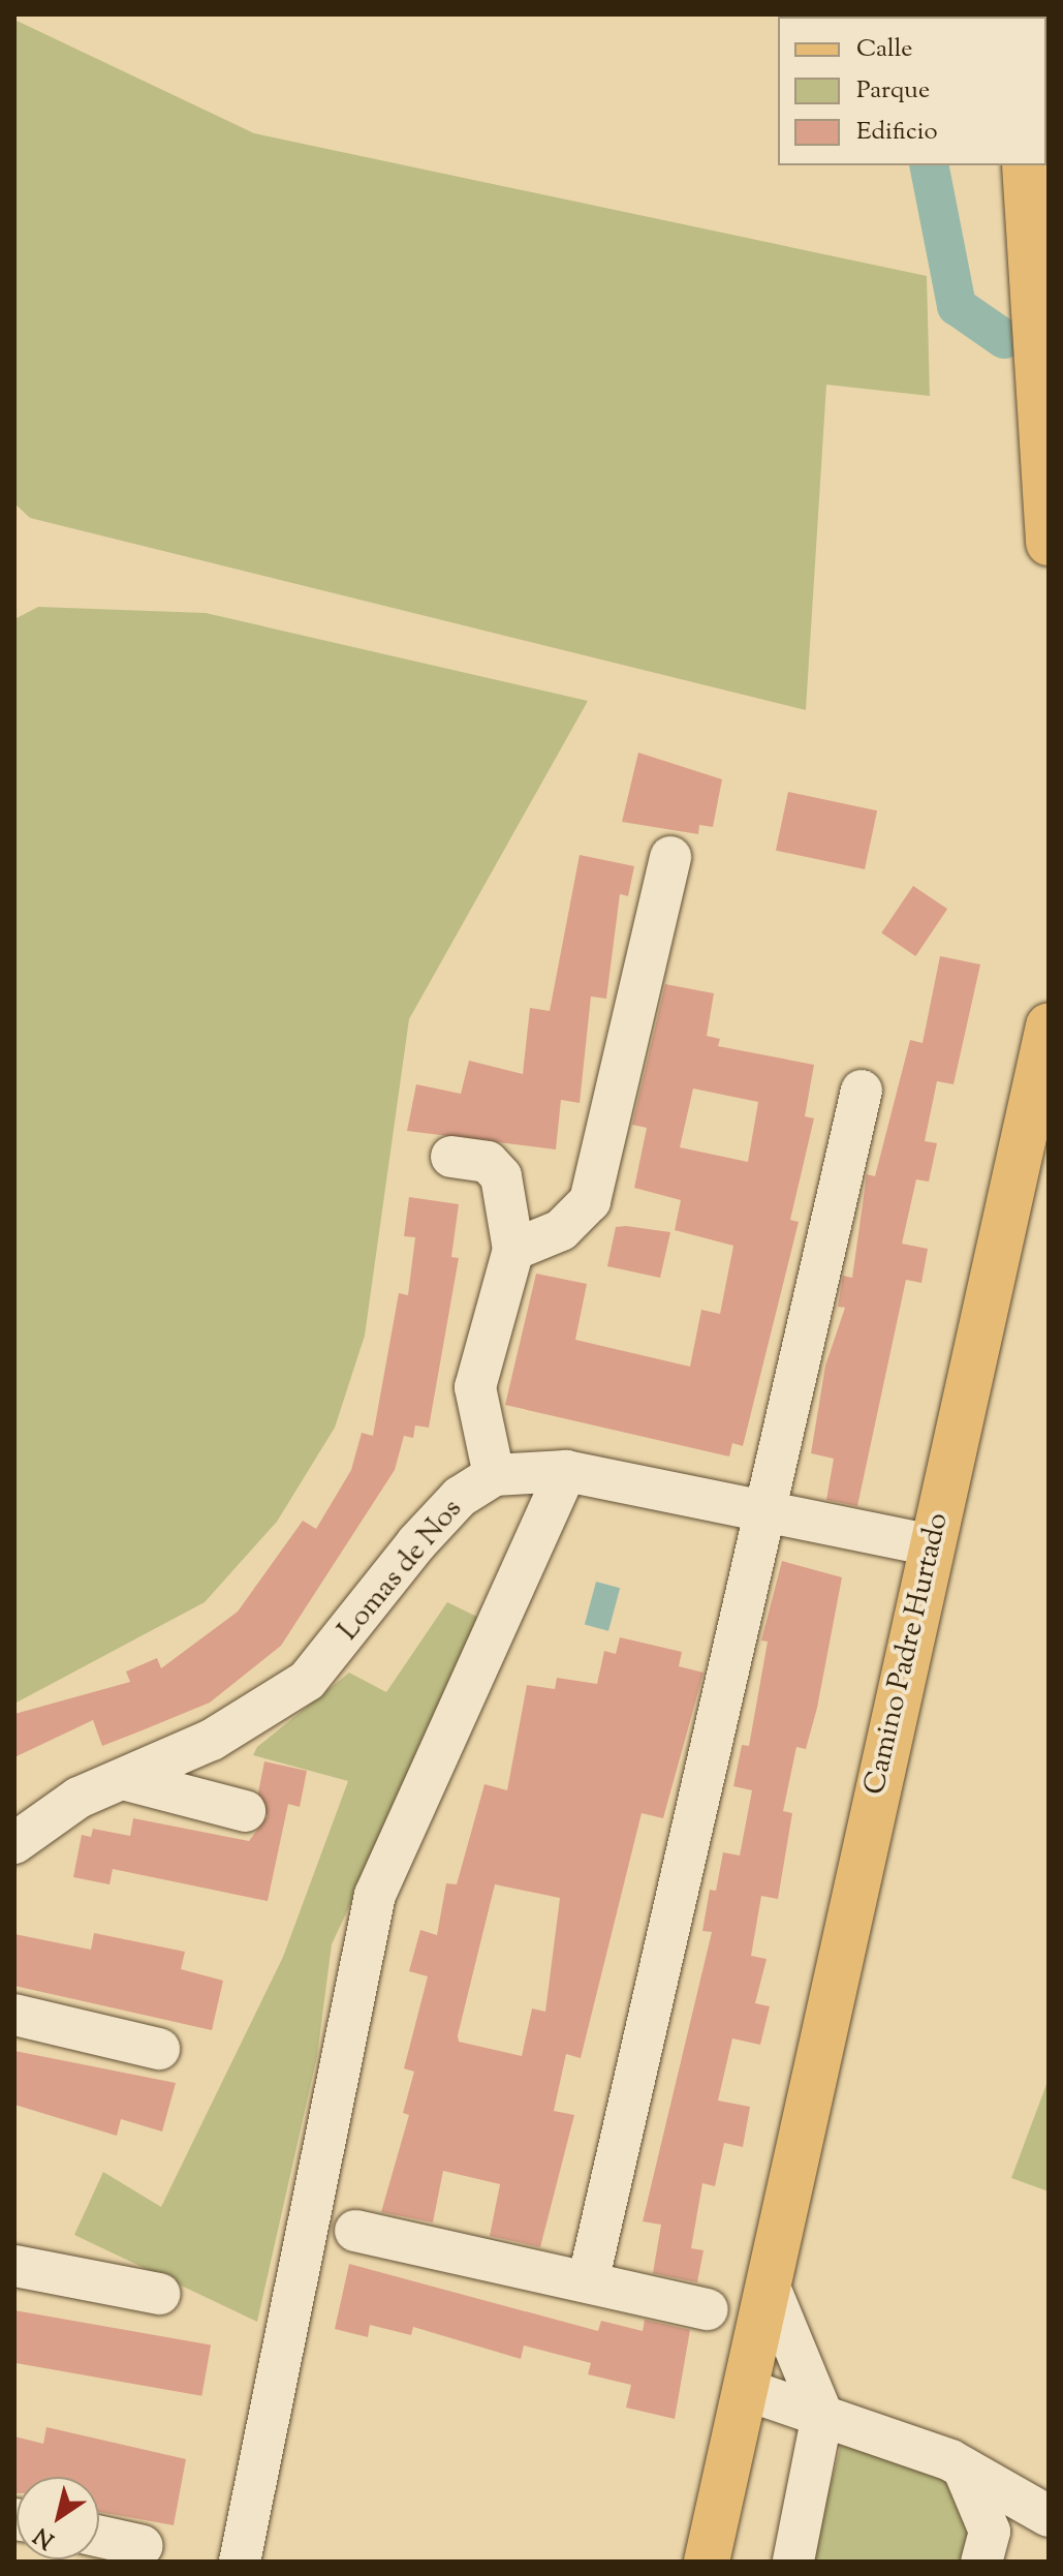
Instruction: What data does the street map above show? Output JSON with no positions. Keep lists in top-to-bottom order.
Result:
{
  "streets": {
    "main road": ["Camino Padre Hurtado"],
    "street": ["Lomas de Nos"]
  },
  "crossings": [
    ["Lomas de Nos", "Camino Padre Hurtado"]
  ],
  "legend": ["Calle", "Parque", "Edificio"],
  "north": "bottom left"
}
